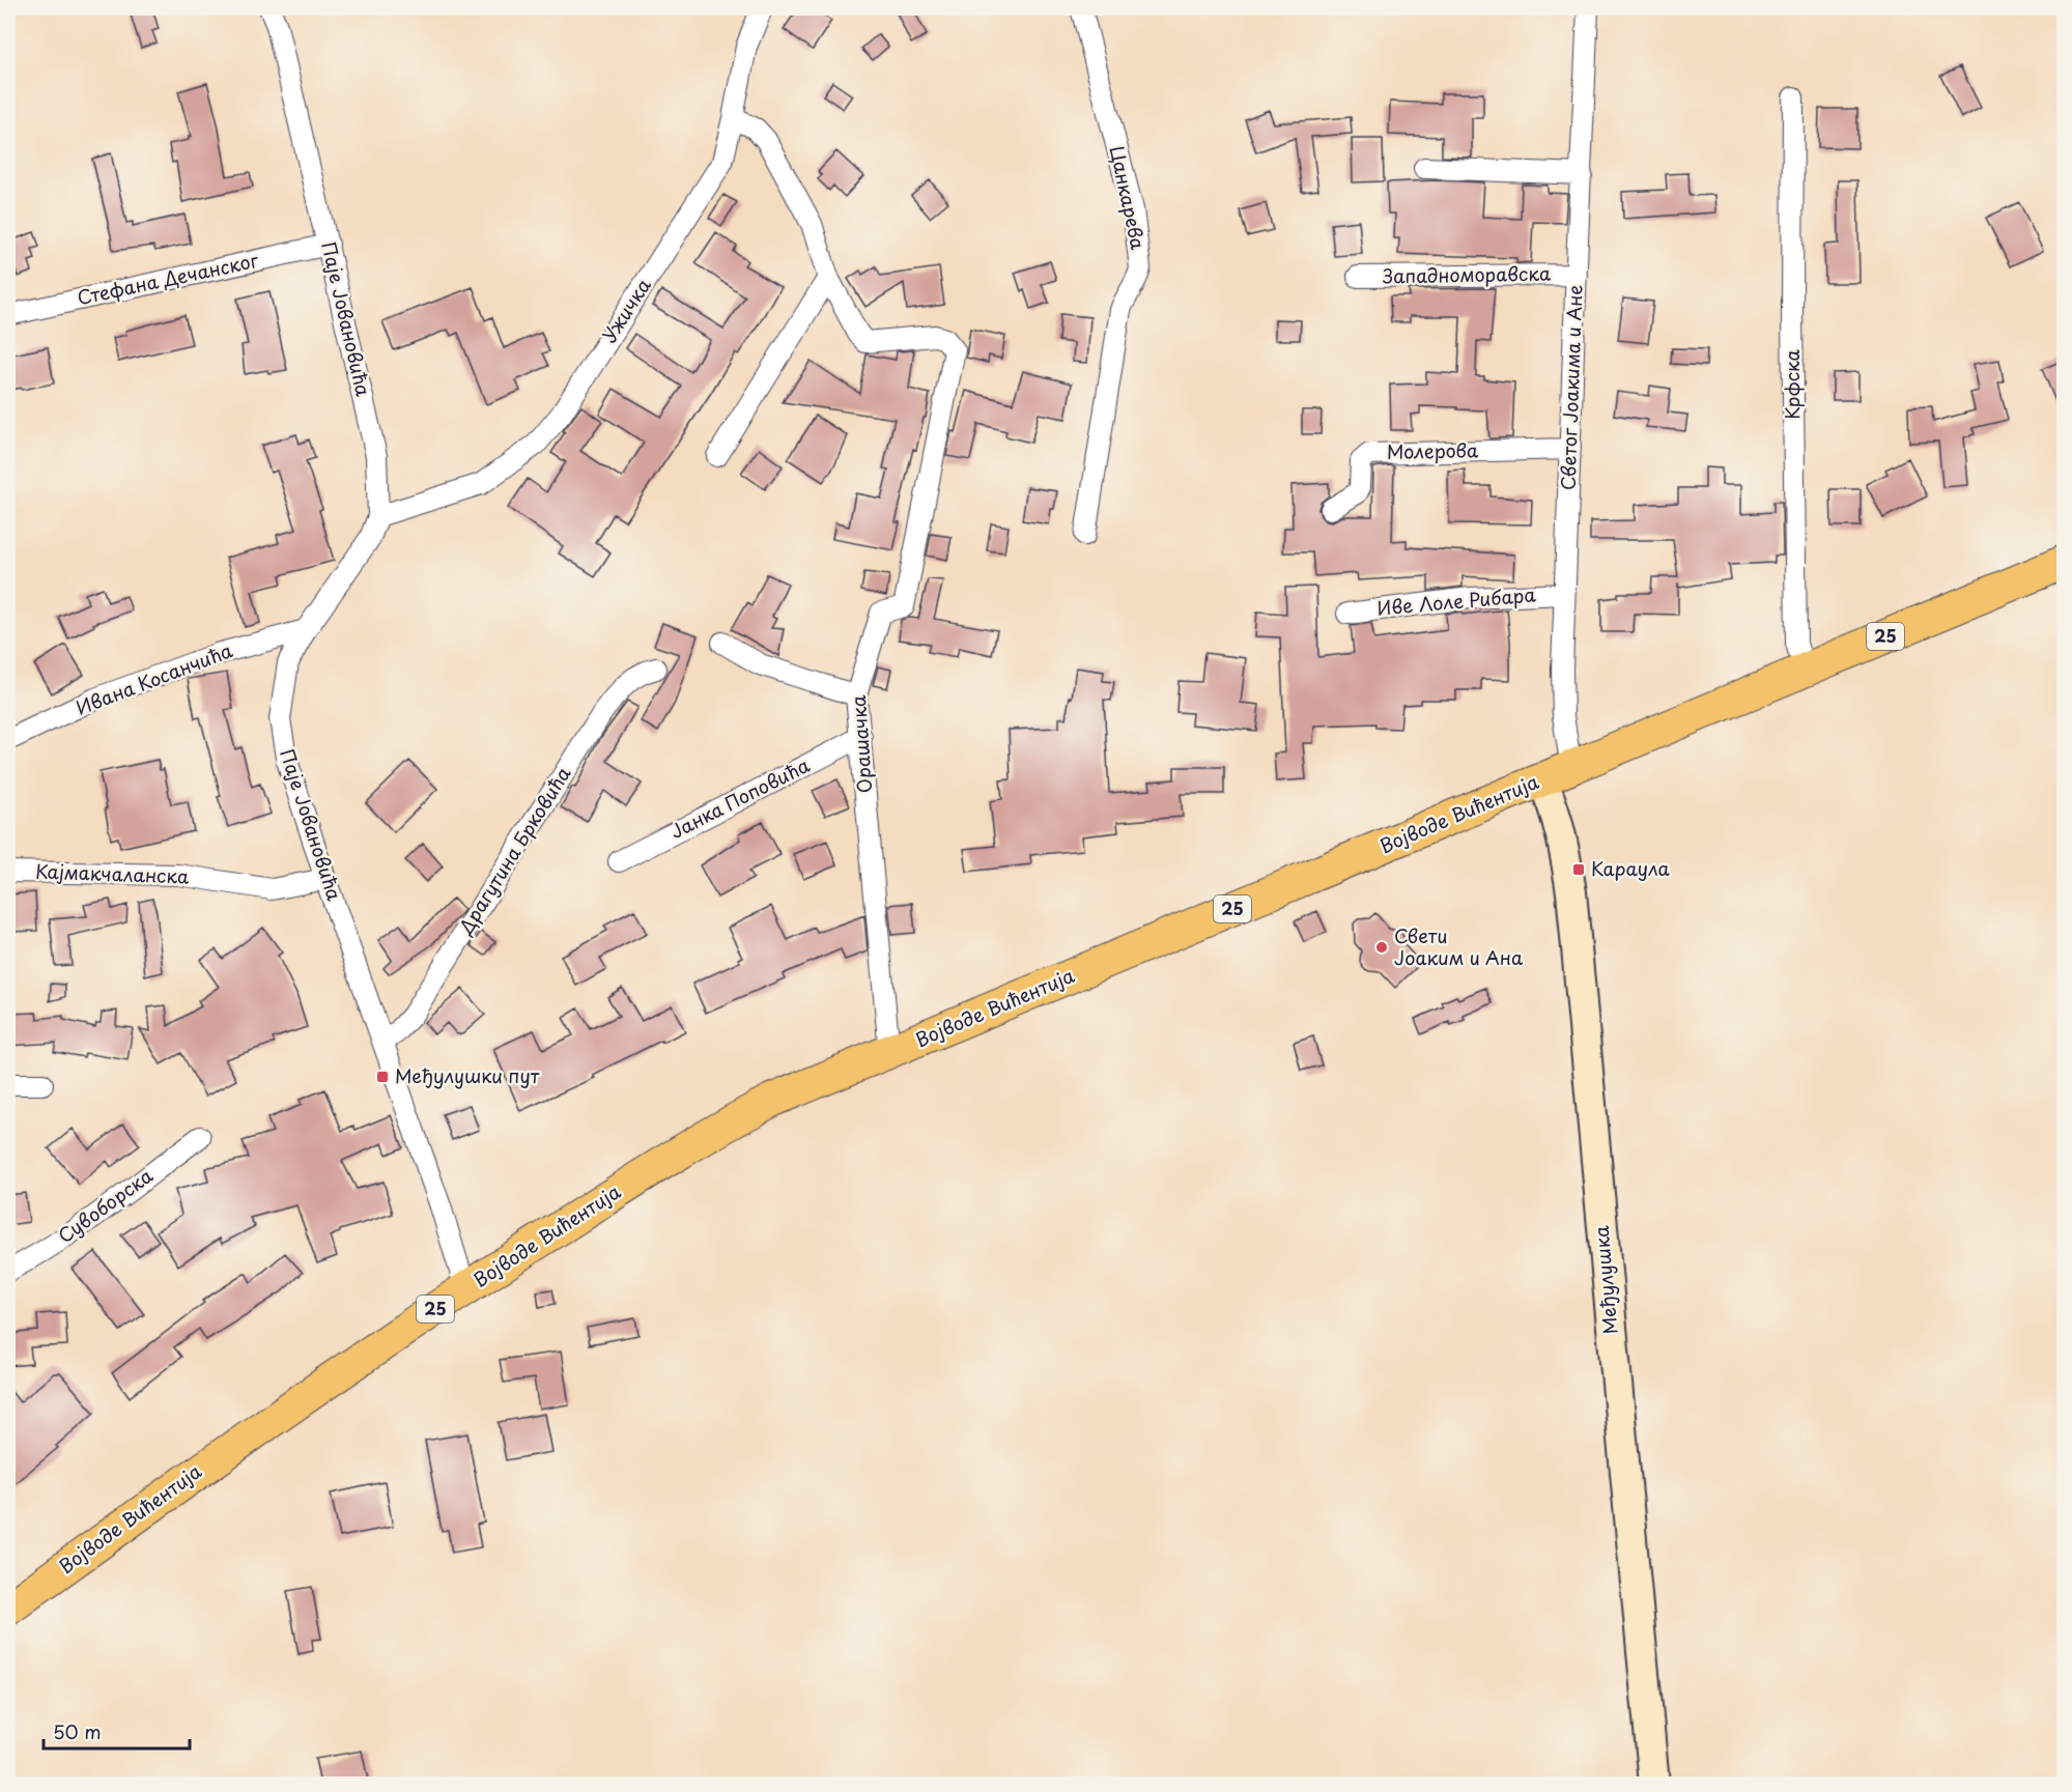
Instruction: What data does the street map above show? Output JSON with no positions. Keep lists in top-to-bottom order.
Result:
{
  "streets": {
    "main road": ["25", "Војводе Вићентија"],
    "street": [
      "Цанкарева",
      "Западноморавска",
      "Стефана Дечанског",
      "Ужичка",
      "Паје Јовановића",
      "Крфска",
      "Светог Јоакима и Ане",
      "Молерова",
      "Иве Лоле Рибара",
      "Ивана Косанчића",
      "Орашачка",
      "Јанка Поповића",
      "Драгутина Брковића",
      "Кајмакчаланска",
      "Сувоборска",
      "Међулушка"
    ]
  },
  "crossings": [
    ["Западноморавска", "Светог Јоакима и Ане"],
    ["Стефана Дечанског", "Паје Јовановића"],
    ["Ужичка", "Паје Јовановића"],
    ["Паје Јовановића", "Ивана Косанчића"],
    ["Паје Јовановића", "Војводе Вићентија"],
    ["Паје Јовановића", "Драгутина Брковића"],
    ["Паје Јовановића", "Кајмакчаланска"],
    ["Крфска", "Војводе Вићентија"],
    ["Светог Јоакима и Ане", "Молерова"],
    ["Светог Јоакима и Ане", "Иве Лоле Рибара"],
    ["Светог Јоакима и Ане", "Војводе Вићентија"],
    ["Светог Јоакима и Ане", "Међулушка"],
    ["Орашачка", "Јанка Поповића"],
    ["Орашачка", "Војводе Вићентија"],
    ["Војводе Вићентија", "Међулушка"]
  ],
  "places": {
    "transit": ["Караула", "Међулушки пут"],
    "other": ["Свети Јоаким и Ана"]
  },
  "scale_bar": "50 m"
}
